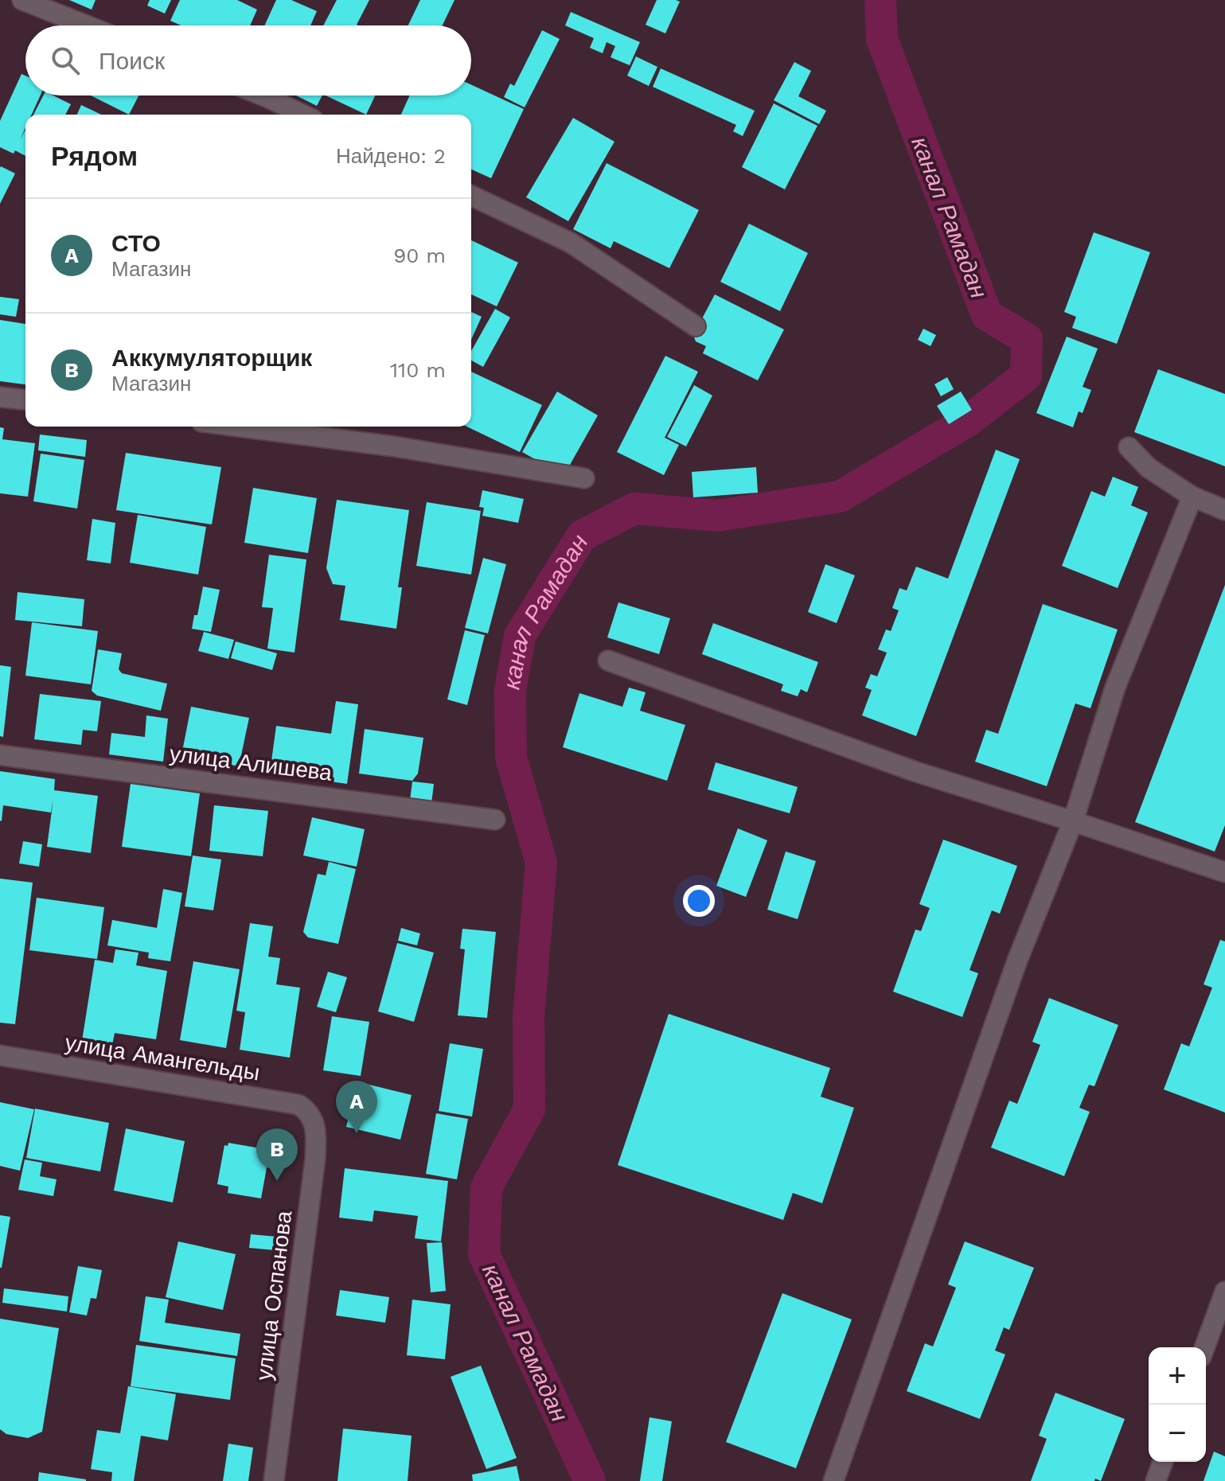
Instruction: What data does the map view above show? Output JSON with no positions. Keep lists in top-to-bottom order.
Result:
{
  "streets": {
    "street": ["улица Алишева", "улица Амангельды", "улица Оспанова"]
  },
  "crossings": [
    ["улица Амангельды", "улица Оспанова"]
  ],
  "water": ["канал Рамадан"],
  "page": {
    "search": "Поиск",
    "heading": ["Рядом", "Найдено: 2"],
    "list": [
      {
        "mark": "A",
        "name": "СТО",
        "note": "Магазин",
        "value": "90 m"
      },
      {
        "mark": "B",
        "name": "Аккумуляторщик",
        "note": "Магазин",
        "value": "110 m"
      }
    ],
    "pins": ["A", "B"],
    "map_buttons": ["+", "−"]
  }
}
